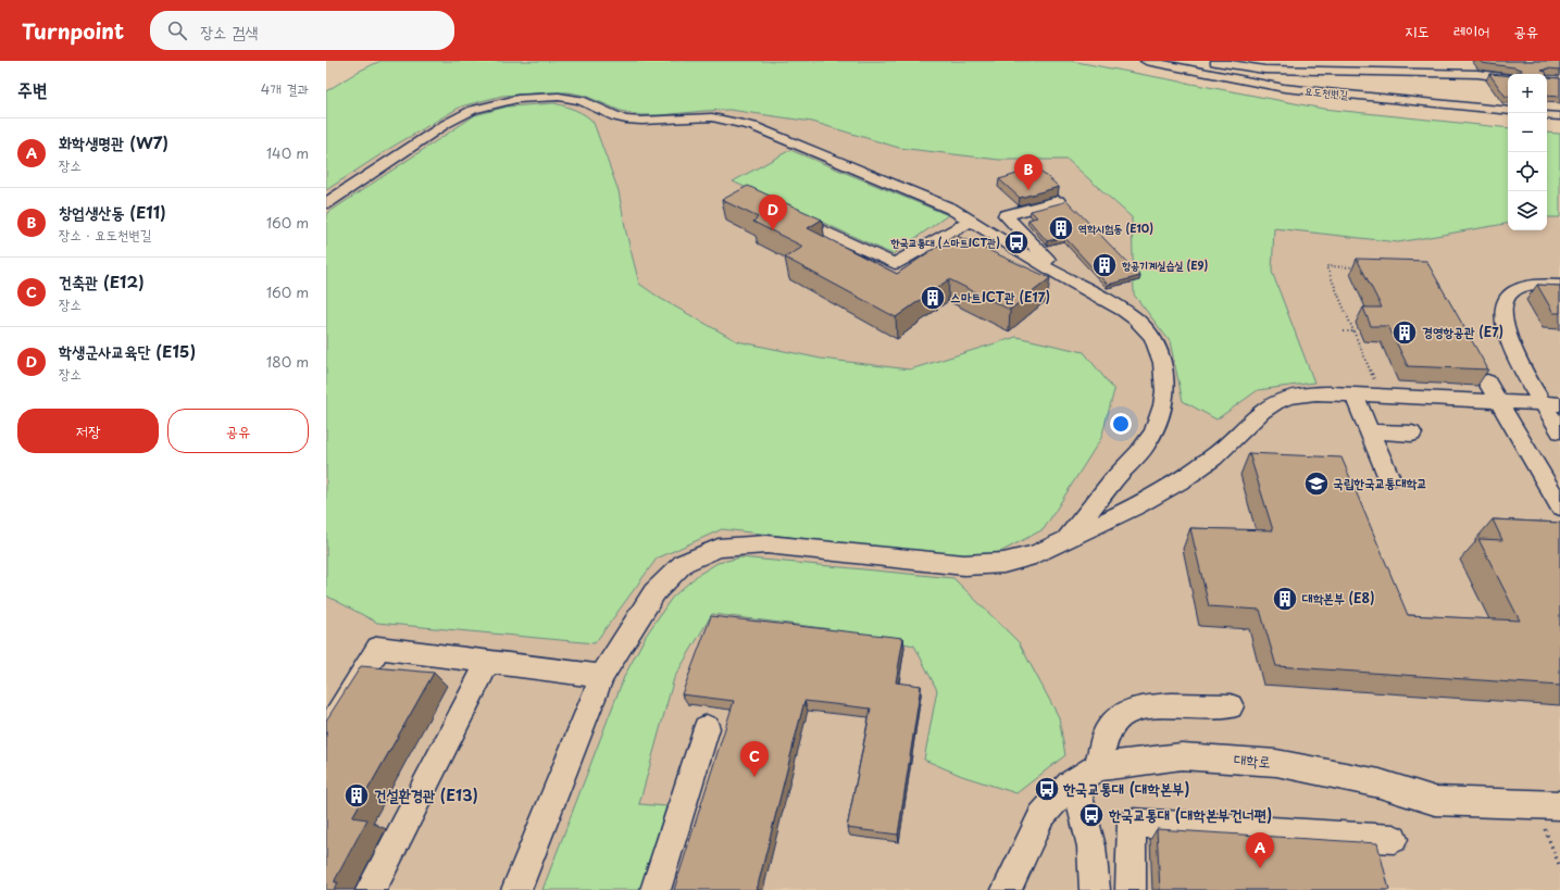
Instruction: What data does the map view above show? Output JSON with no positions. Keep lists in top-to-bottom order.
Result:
{
  "streets": {
    "street": ["요도천변길", "대학로"]
  },
  "places": {
    "building": [
      "역학시험동 (E10)",
      "항공기계실습실 (E9)",
      "스마트ICT관 (E17)",
      "경영항공관 (E7)",
      "대학본부 (E8)",
      "건설환경관 (E13)"
    ],
    "bus stop": ["한국교통대 (스마트ICT관)", "한국교통대 (대학본부)", "한국교통대 (대학본부건너편)"],
    "school or university": ["국립한국교통대학교"]
  },
  "page": {
    "header": "Turnpoint",
    "search": "장소 검색",
    "nav": ["지도", "레이어", "공유"],
    "heading": ["주변", "4개 결과"],
    "map_buttons": ["+", "−"],
    "list": [
      {
        "mark": "A",
        "name": "화학생명관 (W7)",
        "note": "장소",
        "value": "140 m"
      },
      {
        "mark": "B",
        "name": "창업생산동 (E11)",
        "note": "장소 · 요도천변길",
        "value": "160 m"
      },
      {
        "mark": "C",
        "name": "건축관 (E12)",
        "note": "장소",
        "value": "160 m"
      },
      {
        "mark": "D",
        "name": "학생군사교육단 (E15)",
        "note": "장소",
        "value": "180 m"
      }
    ],
    "pins": [
      "B",
      "D",
      "C",
      "A"
    ],
    "buttons": ["저장", "공유"]
  }
}
